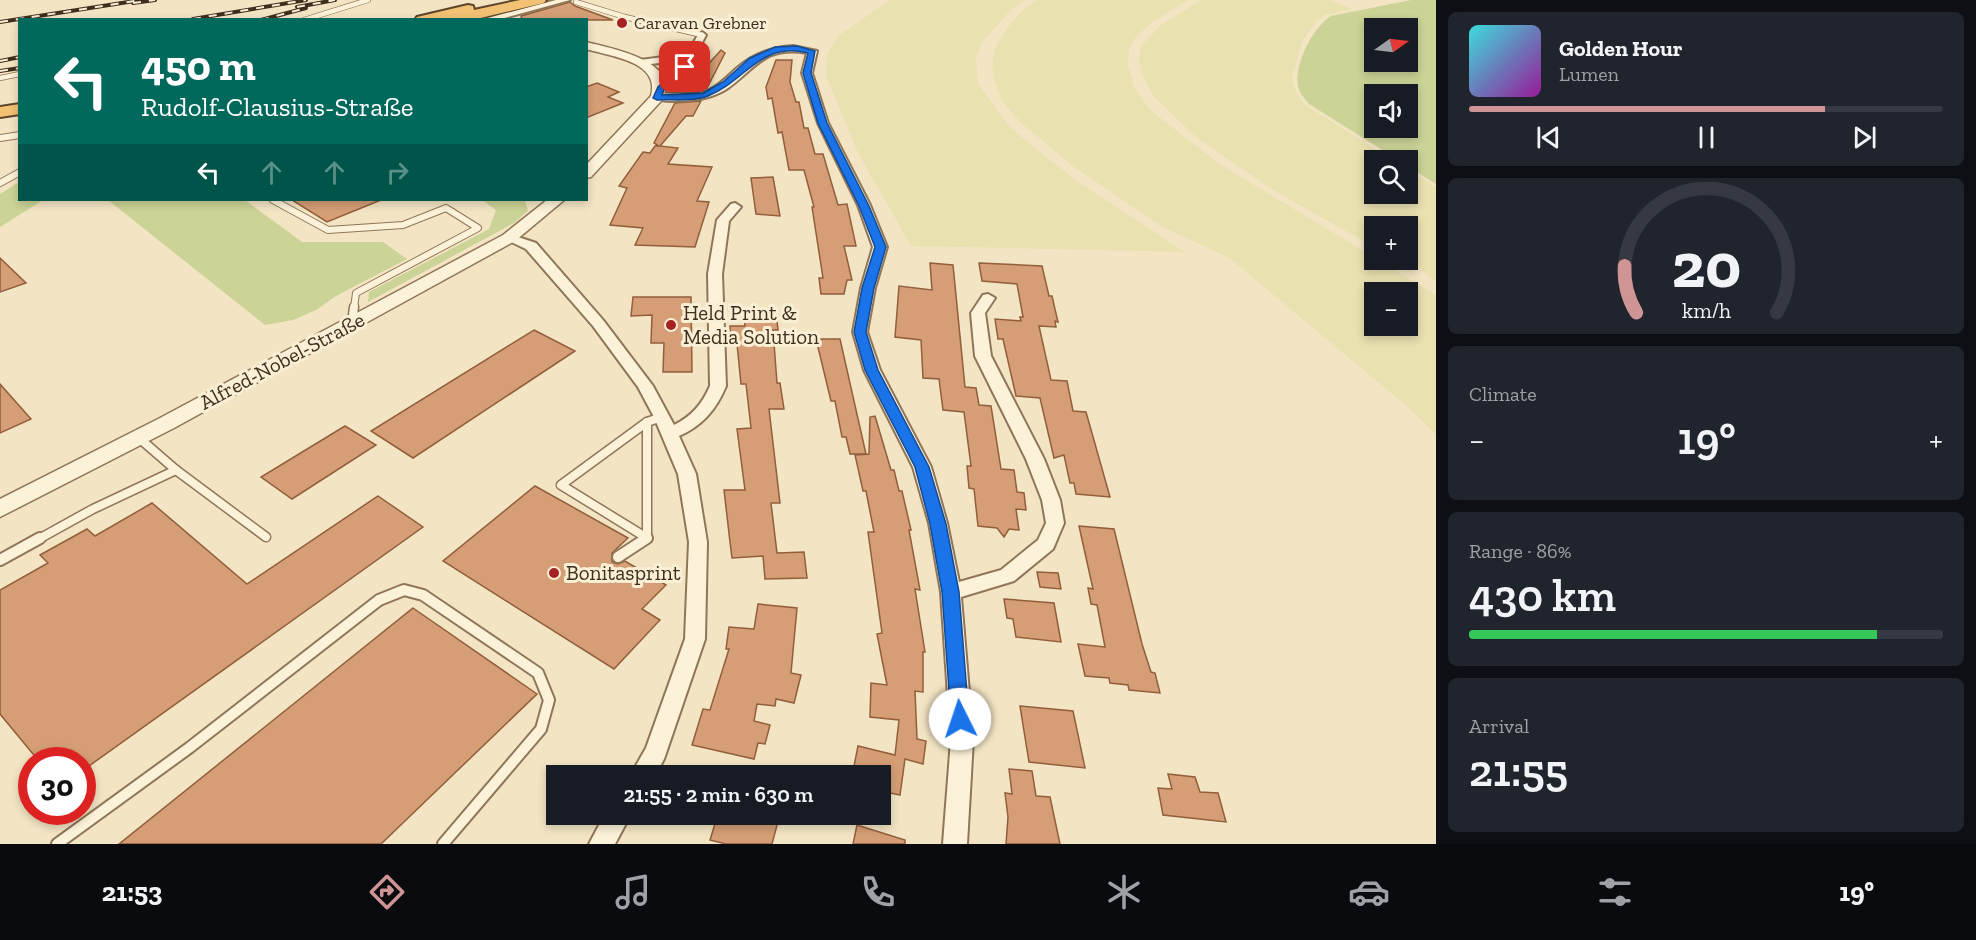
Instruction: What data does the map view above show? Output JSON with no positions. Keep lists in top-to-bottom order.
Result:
{
  "streets": {
    "street": ["Alfred-Nobel-Straße"]
  },
  "places": ["Caravan Grebner", "Held Print & Media Solution", "Bonitasprint"],
  "north": "right",
  "page": {
    "map_buttons": ["+", "−"],
    "turn": ["450 m", "Rudolf-Clausius-Straße"],
    "song": ["Golden Hour", "Lumen"],
    "tile": [
      "Climate",
      ["Range · 86%", "430 km"],
      ["Arrival", "21:55"]
    ],
    "heat": ["−", "19°", "+"],
    "limit": "30",
    "trip": "21:55 · 2 min · 630 m",
    "tabs": ["21:53", "19°"],
    "gauge": ["20", "km/h"]
  }
}
